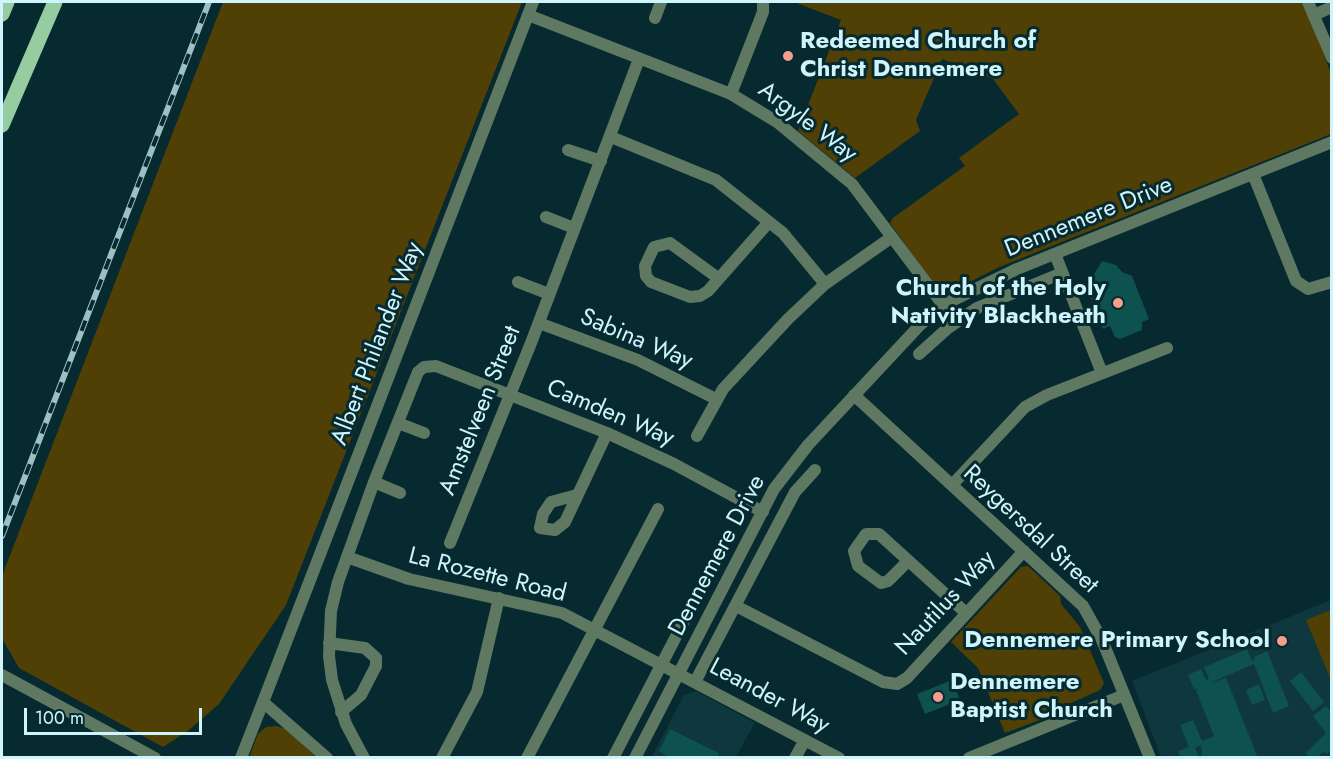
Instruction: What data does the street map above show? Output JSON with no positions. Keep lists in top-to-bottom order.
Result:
{
  "streets": {
    "street": [
      "Argyle Way",
      "Dennemere Drive",
      "Sabina Way",
      "Albert Philander Way",
      "Amstelveen Street",
      "Camden Way",
      "Reygersdal Street",
      "La Rozette Road",
      "Nautilus Way",
      "Leander Way"
    ]
  },
  "crossings": [
    ["Argyle Way", "Dennemere Drive"],
    ["Argyle Way", "Albert Philander Way"],
    ["Argyle Way", "Amstelveen Street"],
    ["Dennemere Drive", "Camden Way"],
    ["Dennemere Drive", "Reygersdal Street"],
    ["Dennemere Drive", "La Rozette Road"],
    ["Dennemere Drive", "Leander Way"],
    ["Sabina Way", "Amstelveen Street"],
    ["Amstelveen Street", "Camden Way"],
    ["Reygersdal Street", "Nautilus Way"],
    ["La Rozette Road", "Leander Way"]
  ],
  "places": [
    "Redeemed Church of Christ Dennemere",
    "Church of the Holy Nativity Blackheath",
    "Dennemere Primary School",
    "Dennemere Baptist Church"
  ],
  "scale_bar": "100 m"
}
